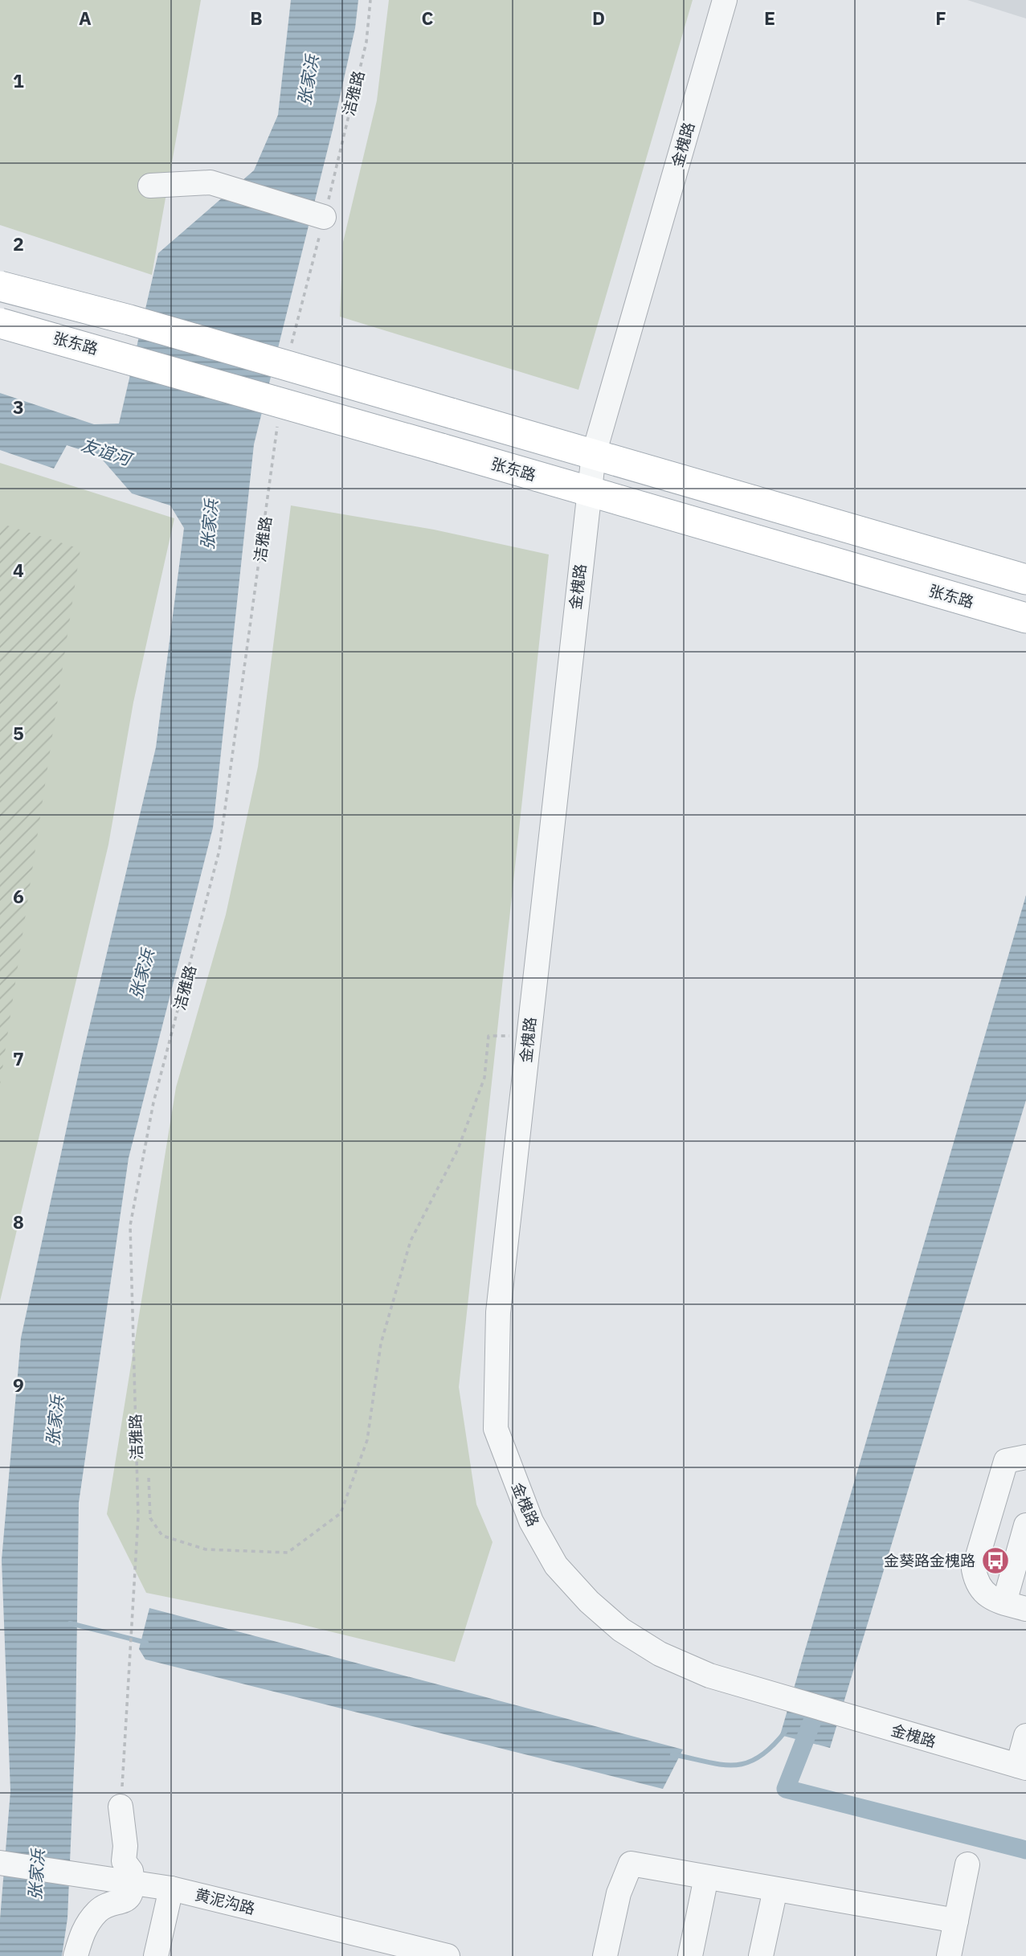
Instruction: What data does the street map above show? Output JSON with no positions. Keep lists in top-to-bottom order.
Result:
{
  "streets": {
    "main road": ["张东路"],
    "street": ["金槐路", "黄泥沟路"],
    "path": ["洁雅路"]
  },
  "crossings": [
    ["金槐路", "张东路"]
  ],
  "water": ["张家浜", "友谊河"],
  "places": {
    "bus stop": ["金葵路金槐路"]
  },
  "grid": {
    "columns": [
      "A",
      "B",
      "C",
      "D",
      "E",
      "F"
    ],
    "rows": [
      "1",
      "2",
      "3",
      "4",
      "5",
      "6",
      "7",
      "8",
      "9"
    ]
  }
}
